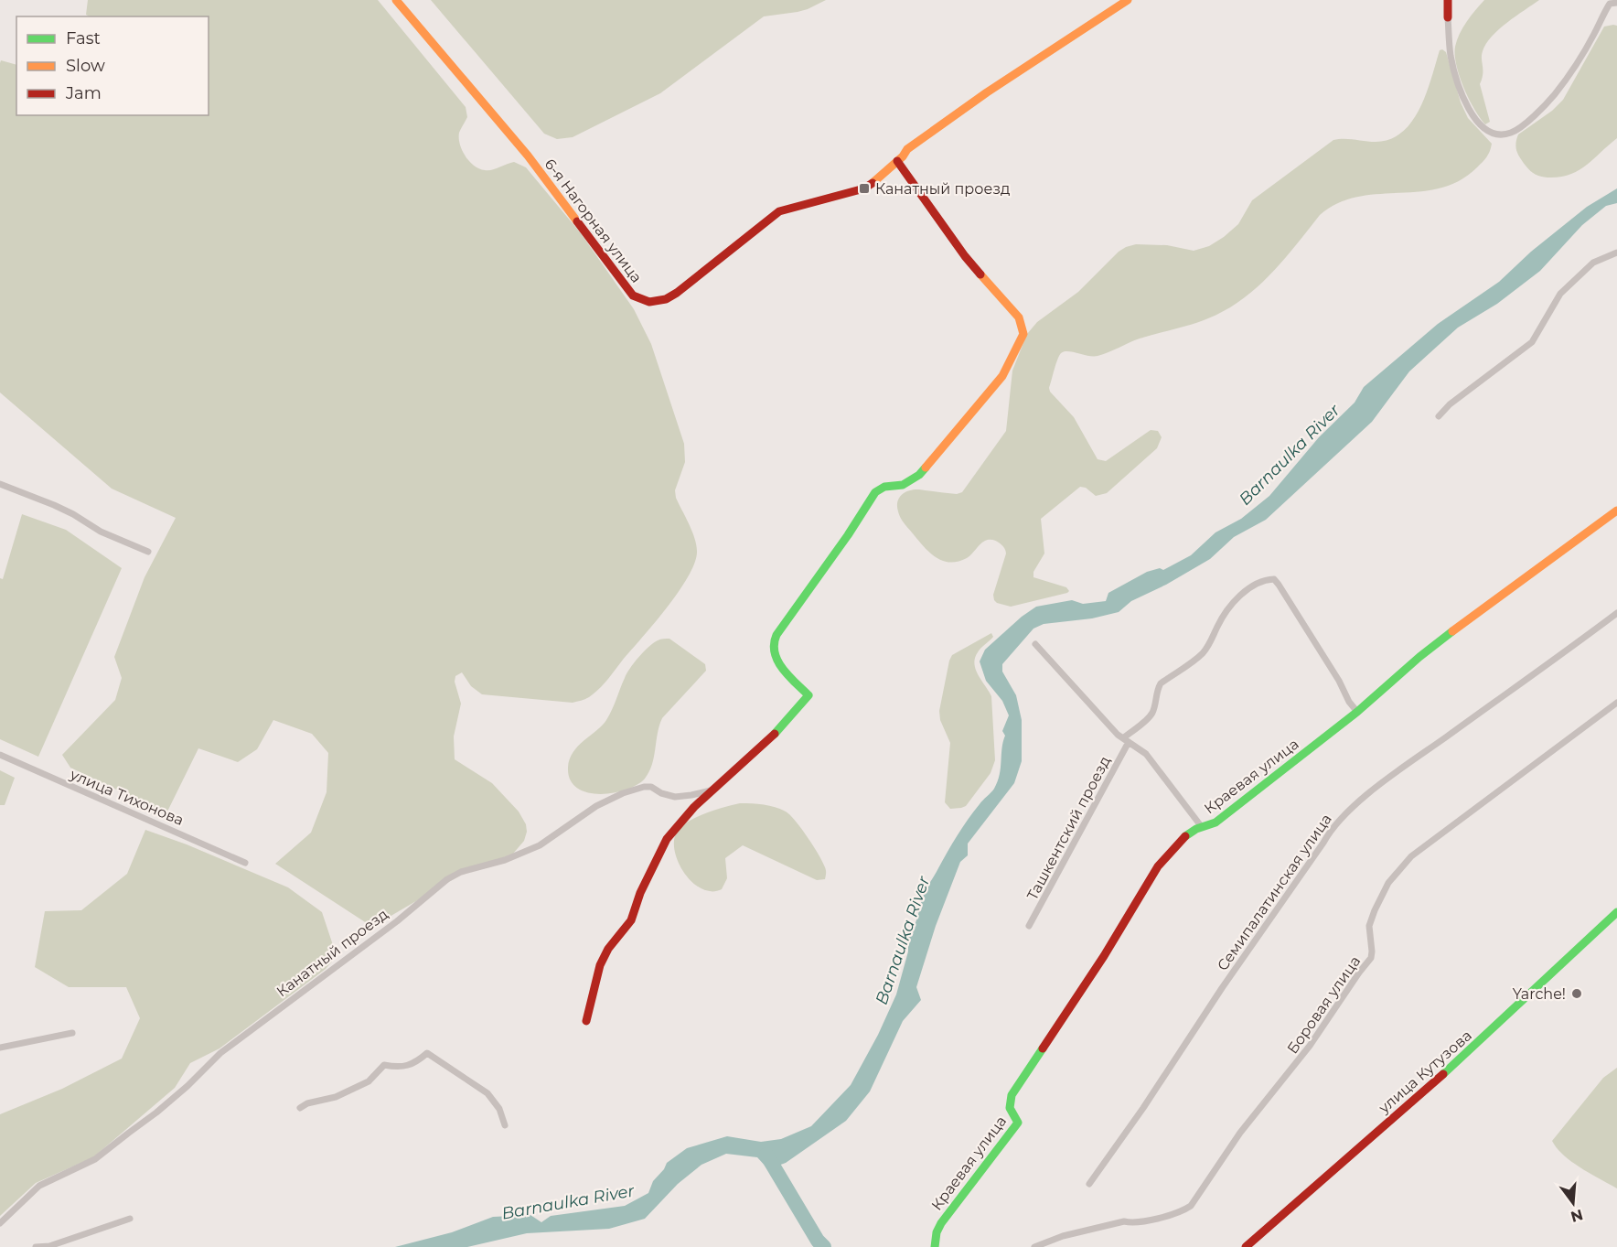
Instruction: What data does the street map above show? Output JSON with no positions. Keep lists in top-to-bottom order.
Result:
{
  "streets": {
    "street": [
      "6-я Нагорная улица",
      "Краевая улица",
      "улица Тихонова",
      "Ташкентский проезд",
      "Семипалатинская улица",
      "Канатный проезд",
      "Боровая улица",
      "улица Кутузова"
    ]
  },
  "crossings": [
    ["6-я Нагорная улица", "Канатный проезд"],
    ["Краевая улица", "Ташкентский проезд"]
  ],
  "water": ["Barnaulka River"],
  "places": {
    "transit": ["Канатный проезд"],
    "other": ["Yarche!"]
  },
  "legend": ["Fast", "Slow", "Jam"],
  "north": "bottom"
}
